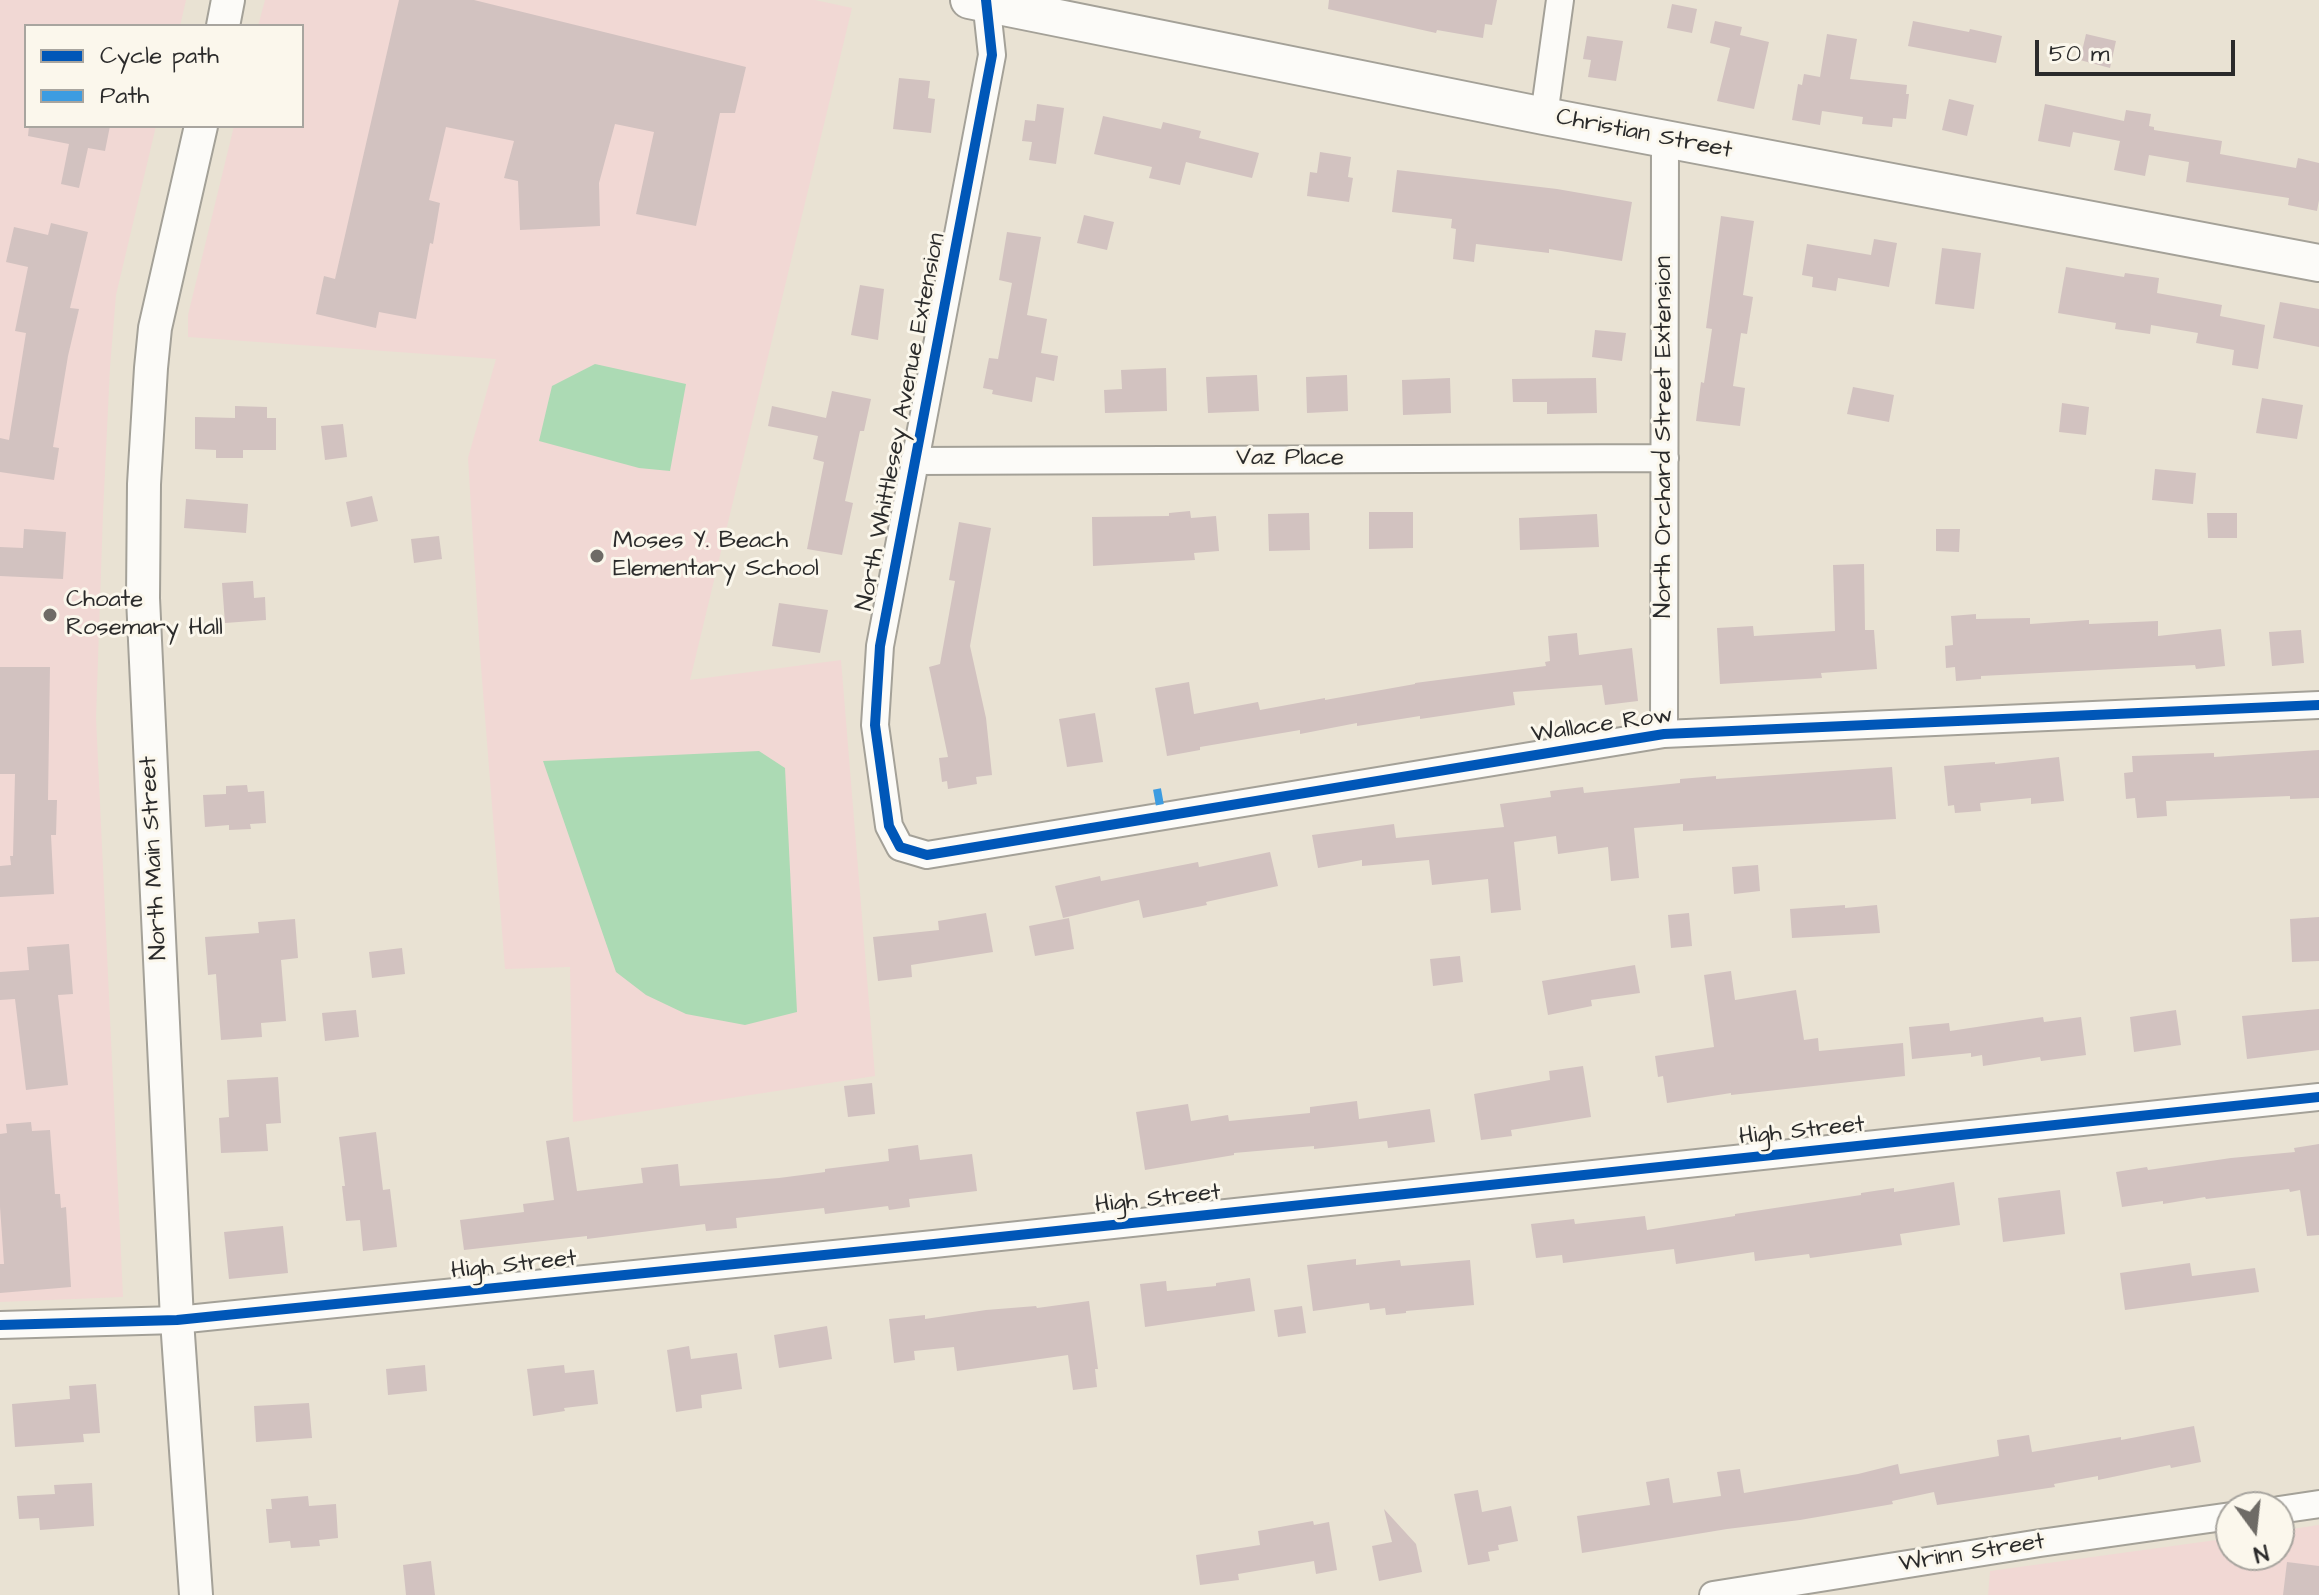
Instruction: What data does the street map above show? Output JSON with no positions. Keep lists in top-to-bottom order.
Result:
{
  "streets": {
    "main road": ["Christian Street"],
    "street": [
      "North Whittlesey Avenue Extension",
      "North Orchard Street Extension",
      "Vaz Place",
      "Wallace Row",
      "North Main Street",
      "High Street",
      "Wrinn Street"
    ]
  },
  "crossings": [
    ["Christian Street", "North Whittlesey Avenue Extension"],
    ["Christian Street", "North Orchard Street Extension"],
    ["North Whittlesey Avenue Extension", "Vaz Place"],
    ["North Whittlesey Avenue Extension", "Wallace Row"],
    ["North Orchard Street Extension", "Vaz Place"],
    ["North Orchard Street Extension", "Wallace Row"],
    ["North Main Street", "High Street"]
  ],
  "places": ["Moses Y. Beach Elementary School", "Choate Rosemary Hall"],
  "legend": ["Cycle path", "Path"],
  "scale_bar": "50 m",
  "north": "bottom"
}
